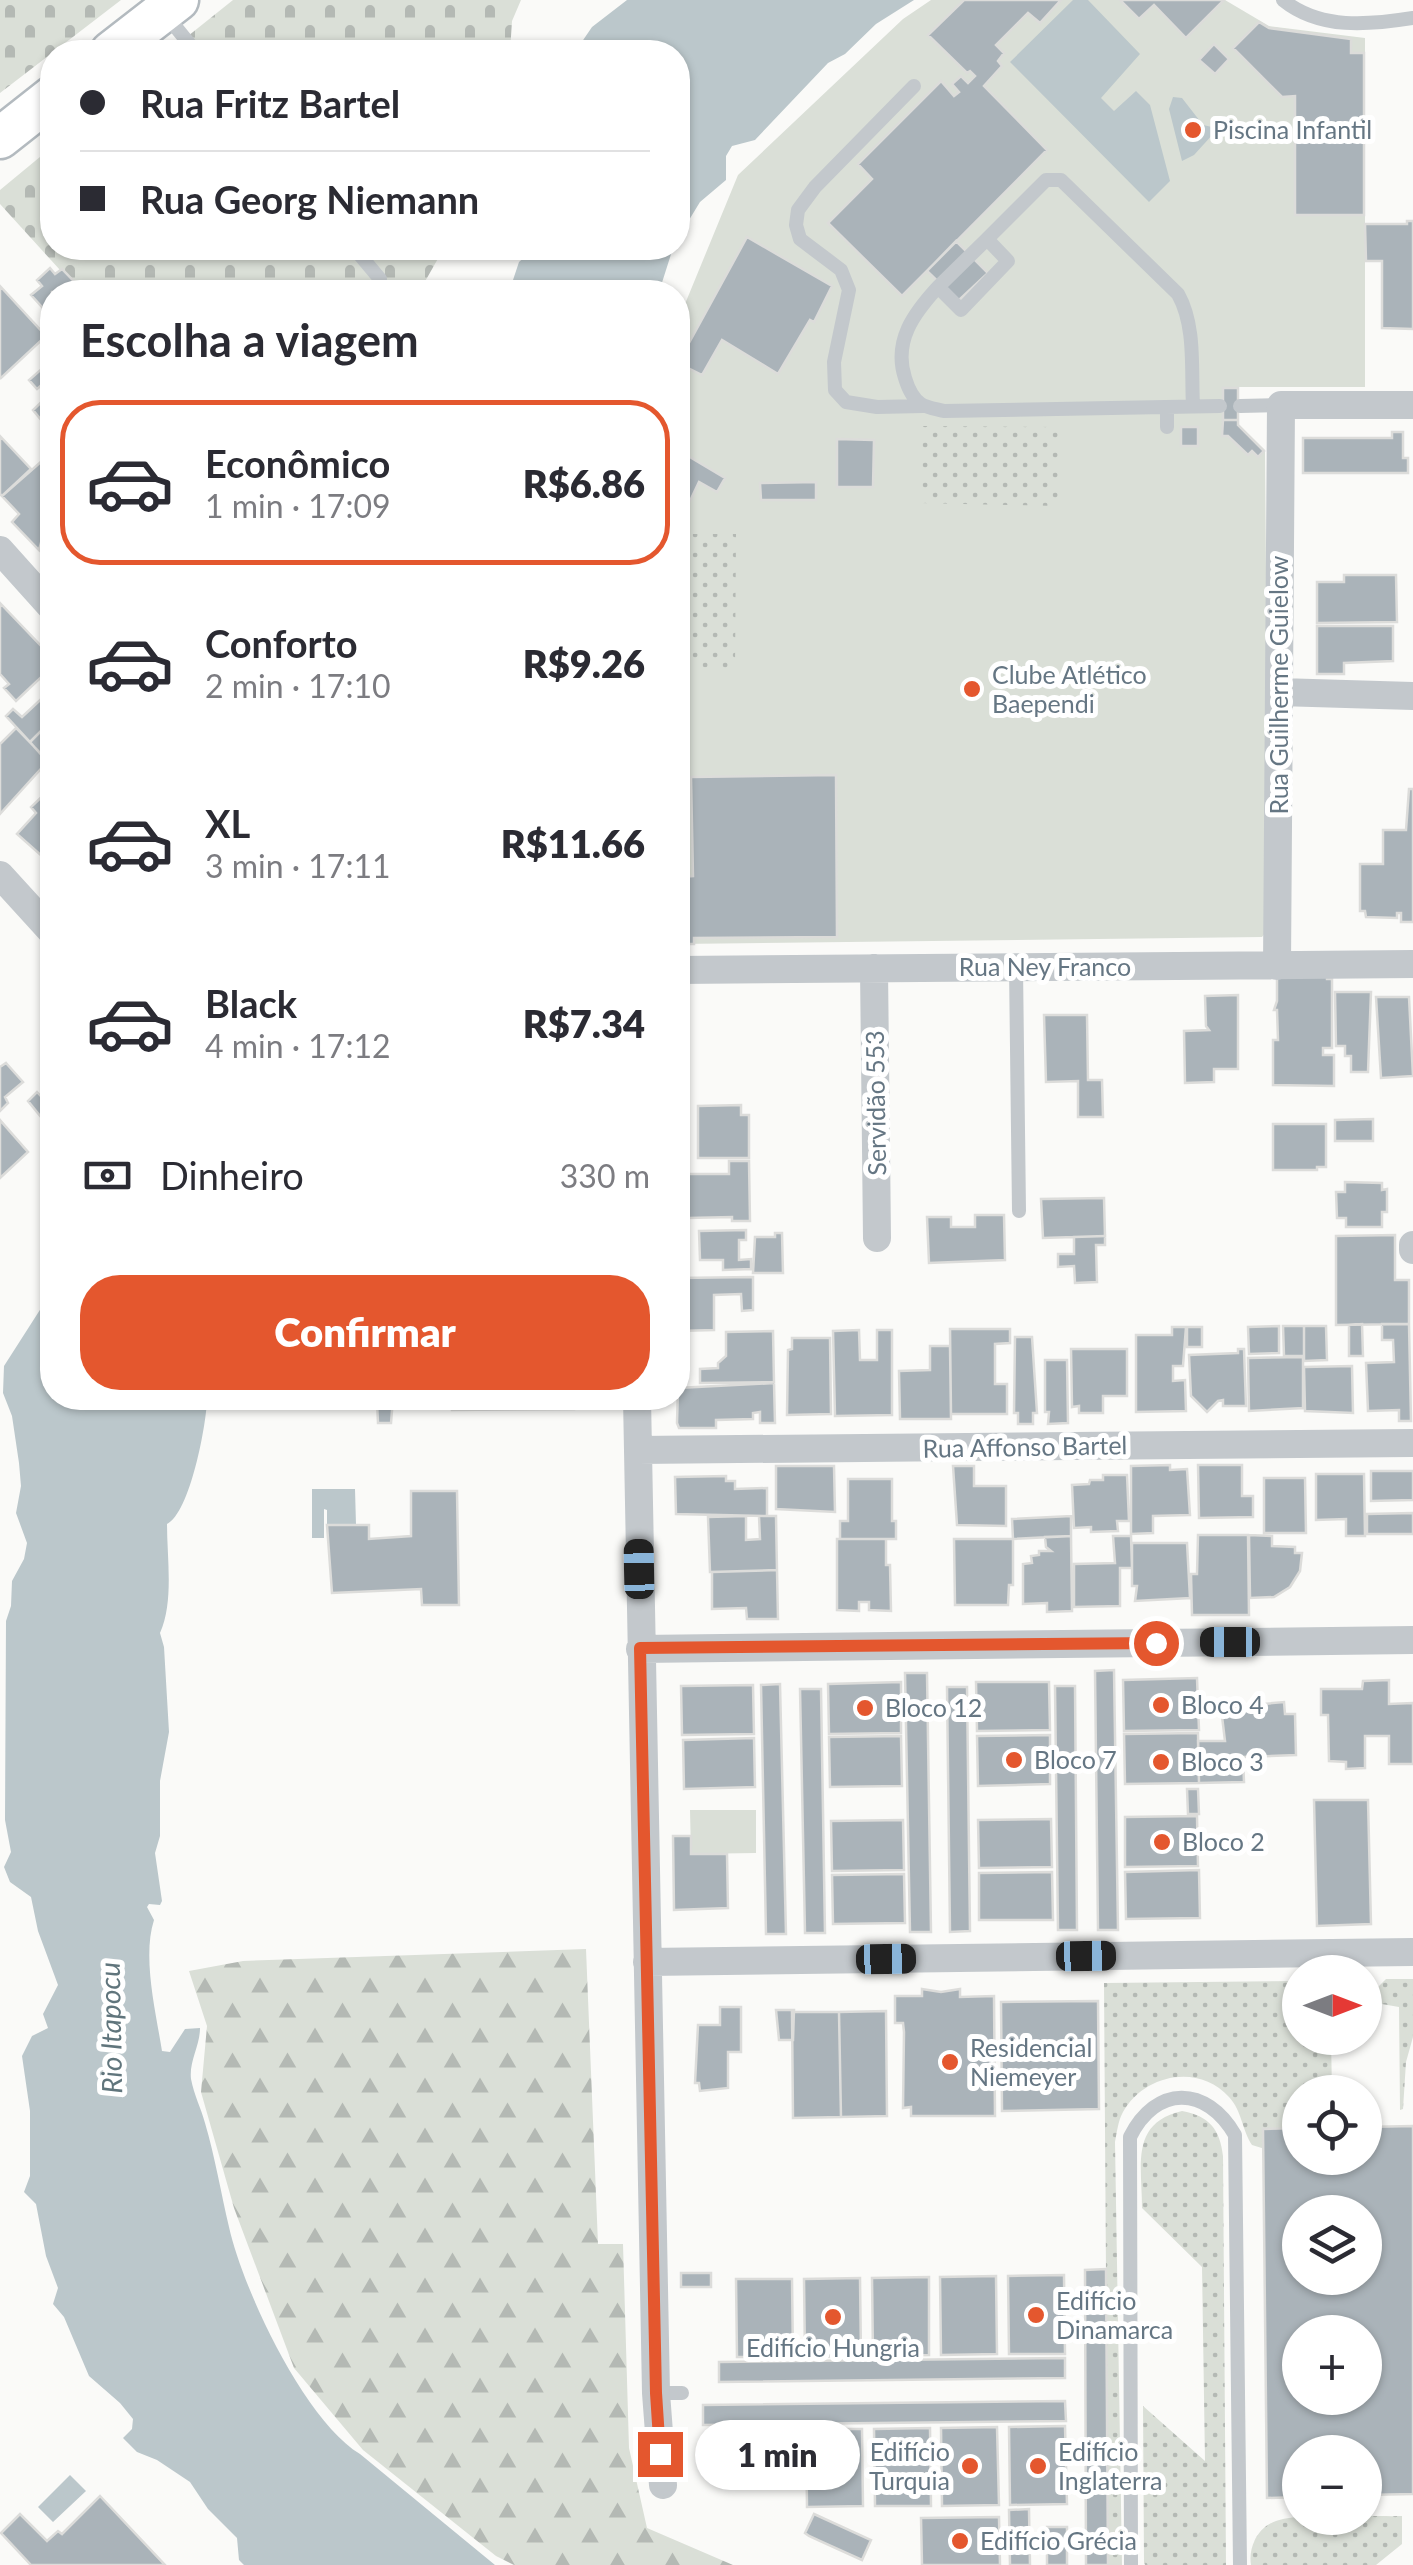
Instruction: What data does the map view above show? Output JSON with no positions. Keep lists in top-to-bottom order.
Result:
{
  "streets": {
    "street": [
      "Rua Guilherme Guielow",
      "Rua Ney Franco",
      "Servidão 553",
      "Rua Affonso Bartel"
    ]
  },
  "crossings": [
    ["Rua Guilherme Guielow", "Rua Ney Franco"],
    ["Rua Ney Franco", "Servidão 553"]
  ],
  "water": ["Rio Itapocu"],
  "places": [
    "Piscina Infantil",
    "Clube Atlético Baependi",
    "Bloco 4",
    "Bloco 12",
    "Bloco 7",
    "Bloco 3",
    "Bloco 2",
    "Residencial Niemeyer",
    "Edifício Dinamarca",
    "Edifício Hungria",
    "Edifício Turquia",
    "Edifício Inglaterra",
    "Edifício Grécia"
  ],
  "north": "right",
  "page": {
    "banner": ["Rua Fritz Bartel", "Rua Georg Niemann"],
    "heading": "Escolha a viagem",
    "list": [
      {
        "name": "Econômico",
        "note": "1 min · 17:09",
        "value": "R$6.86"
      },
      {
        "name": "Conforto",
        "note": "2 min · 17:10",
        "value": "R$9.26"
      },
      {
        "name": "XL",
        "note": "3 min · 17:11",
        "value": "R$11.66"
      },
      {
        "name": "Black",
        "note": "4 min · 17:12",
        "value": "R$7.34"
      }
    ],
    "pay": ["Dinheiro", "330 m"],
    "buttons": "Confirmar",
    "map_buttons": ["+", "−"],
    "bubble": "1 min"
  }
}
